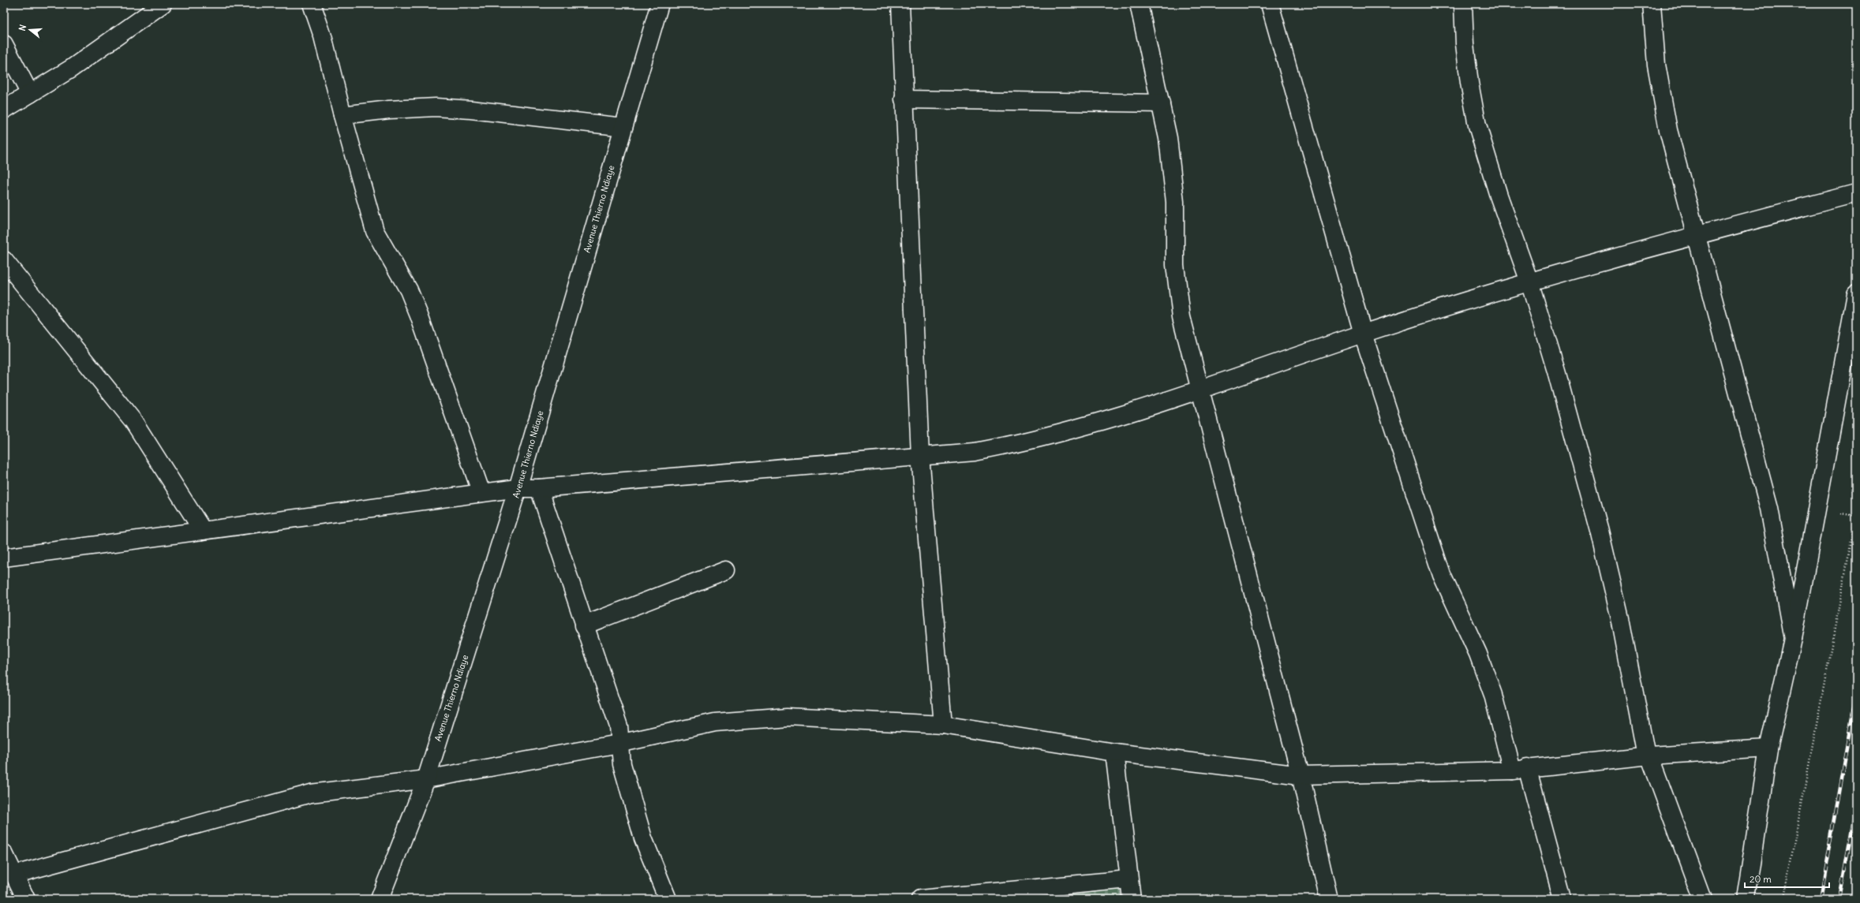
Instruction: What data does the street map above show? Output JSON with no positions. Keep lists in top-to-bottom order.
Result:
{
  "streets": {
    "street": ["Avenue Thierno Ndiaye"]
  },
  "scale_bar": "20 m",
  "north": "left"
}
